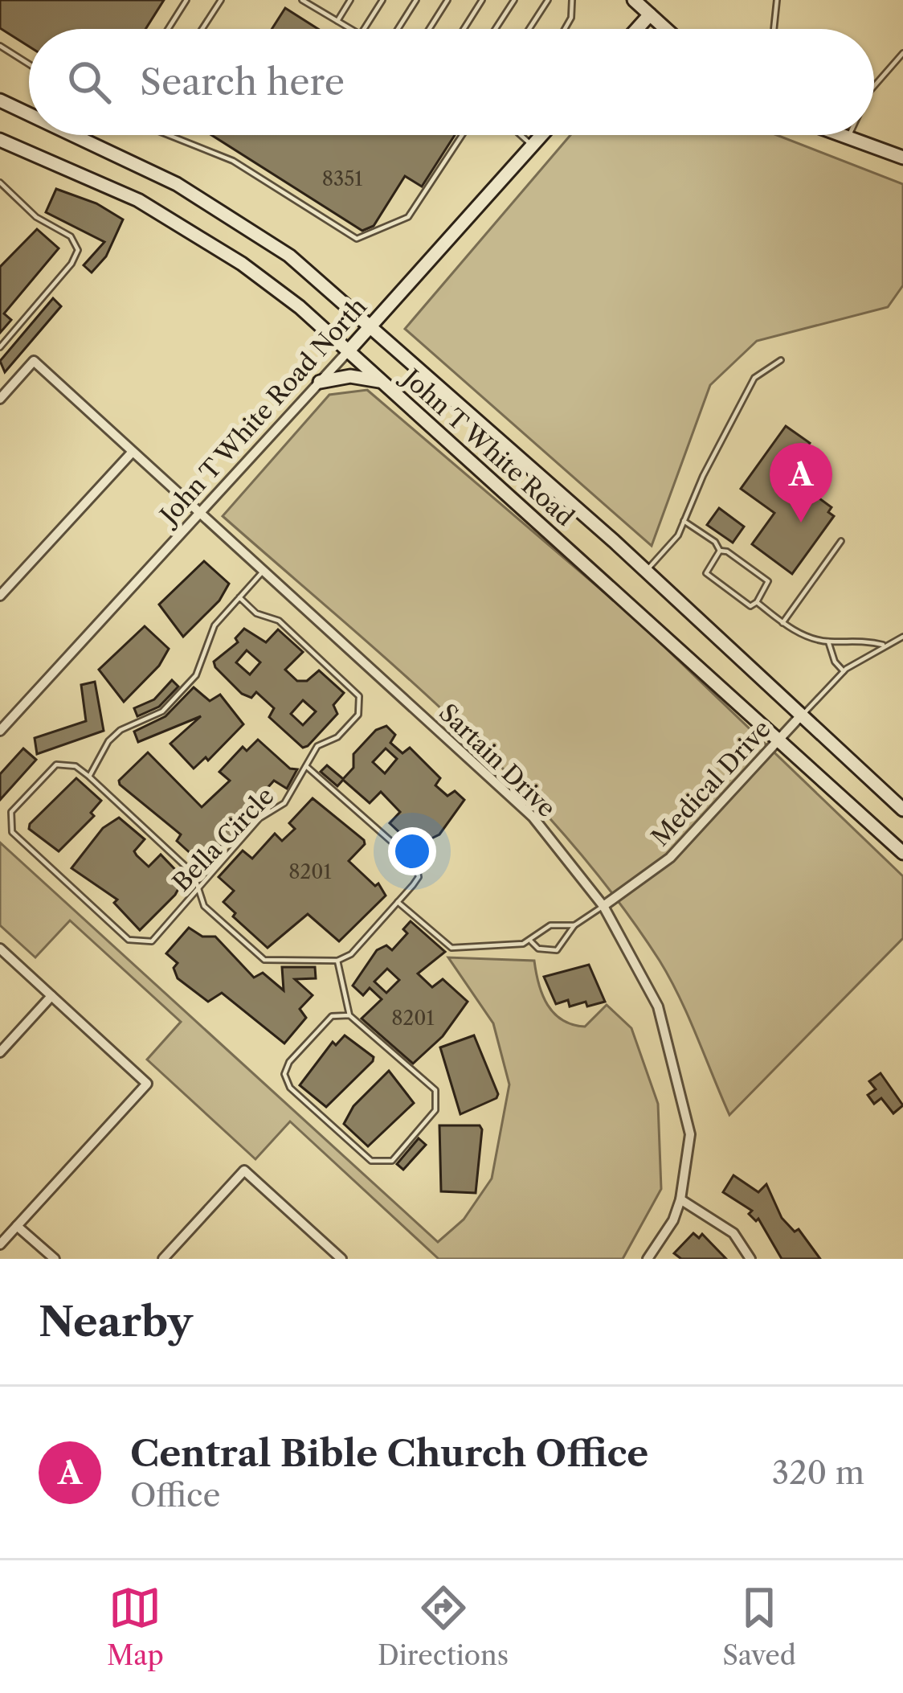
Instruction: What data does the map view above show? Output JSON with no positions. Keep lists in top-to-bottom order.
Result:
{
  "streets": {
    "main road": ["John T White Road North", "John T White Road"],
    "street": ["Sartain Drive", "Medical Drive"],
    "lane": ["Bella Circle"]
  },
  "crossings": [
    ["John T White Road North", "John T White Road"],
    ["John T White Road North", "Sartain Drive"],
    ["John T White Road", "Medical Drive"],
    ["Sartain Drive", "Medical Drive"]
  ],
  "house_numbers": ["8351", "8201", "8201"],
  "page": {
    "search": "Search here",
    "pins": "A",
    "heading": "Nearby",
    "list": [
      {
        "mark": "A",
        "name": "Central Bible Church Office",
        "note": "Office",
        "value": "320 m"
      }
    ],
    "nav": ["Map", "Directions", "Saved"]
  }
}
